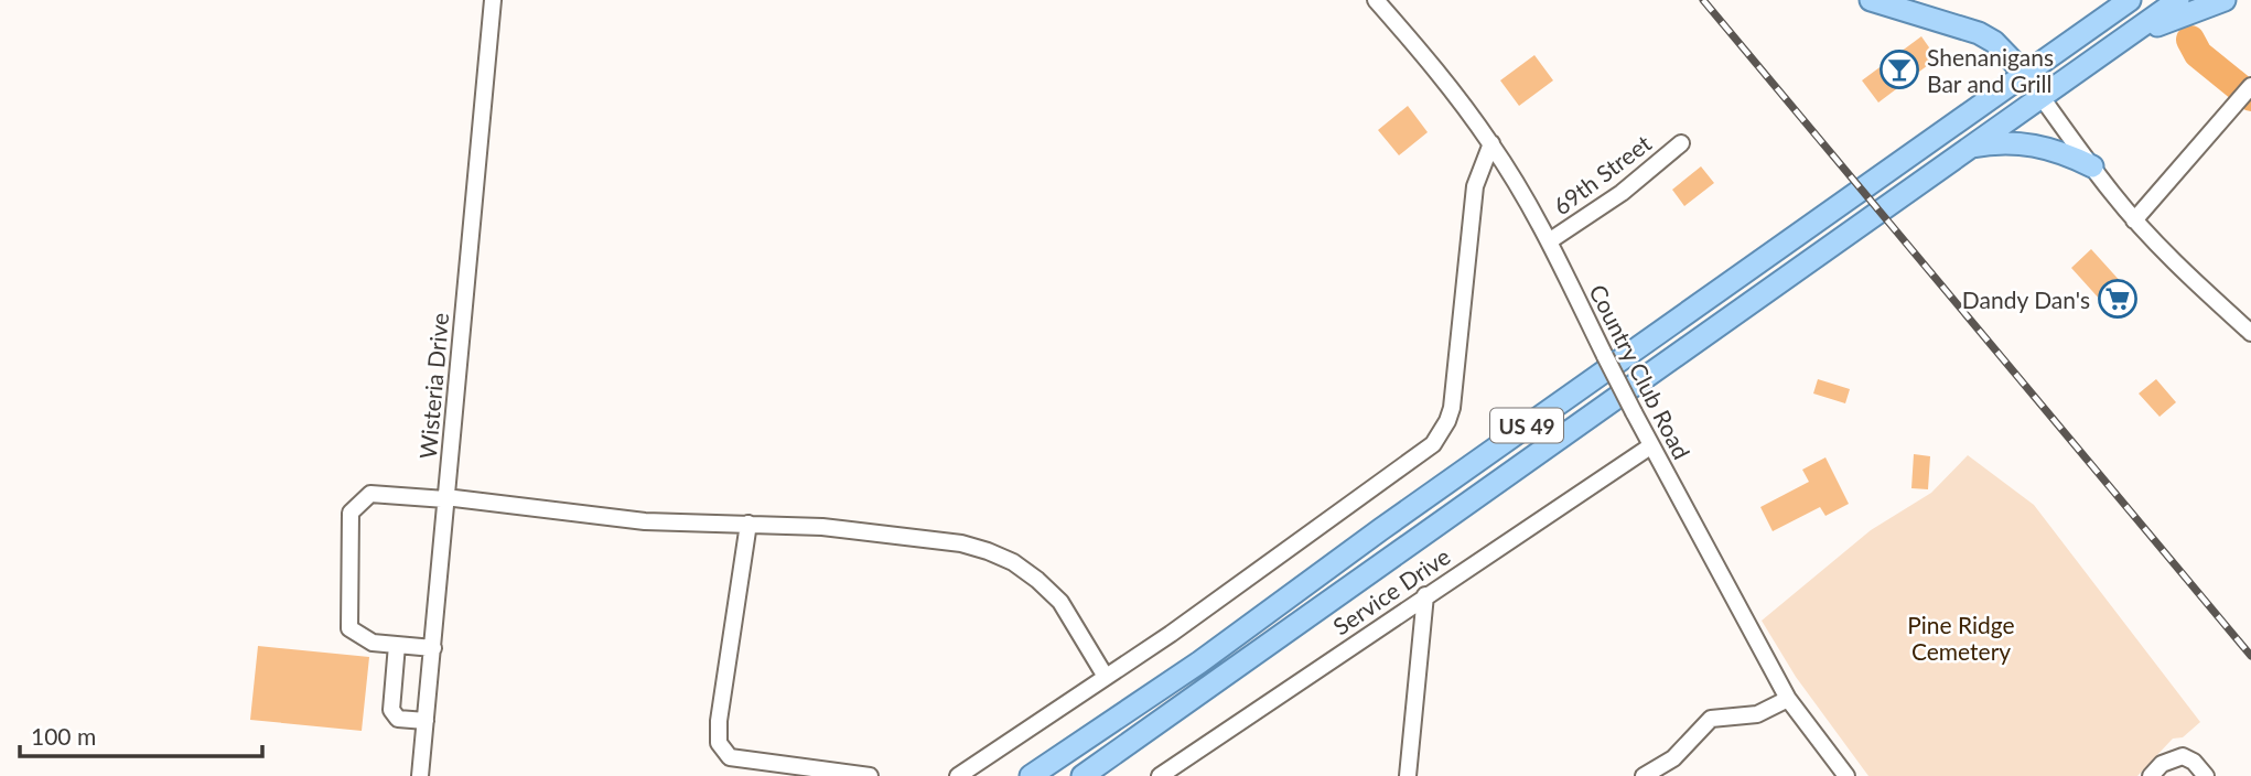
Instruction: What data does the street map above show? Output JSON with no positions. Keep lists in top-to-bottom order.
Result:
{
  "streets": {
    "main road": ["US 49"],
    "street": [
      "69th Street",
      "Country Club Road",
      "Wisteria Drive",
      "Service Drive"
    ]
  },
  "crossings": [
    ["69th Street", "Country Club Road"],
    ["Country Club Road", "Service Drive"]
  ],
  "parks": ["Pine Ridge Cemetery"],
  "places": {
    "bar": ["Shenanigans Bar and Grill"],
    "supermarket": ["Dandy Dan's"]
  },
  "scale_bar": "100 m"
}
